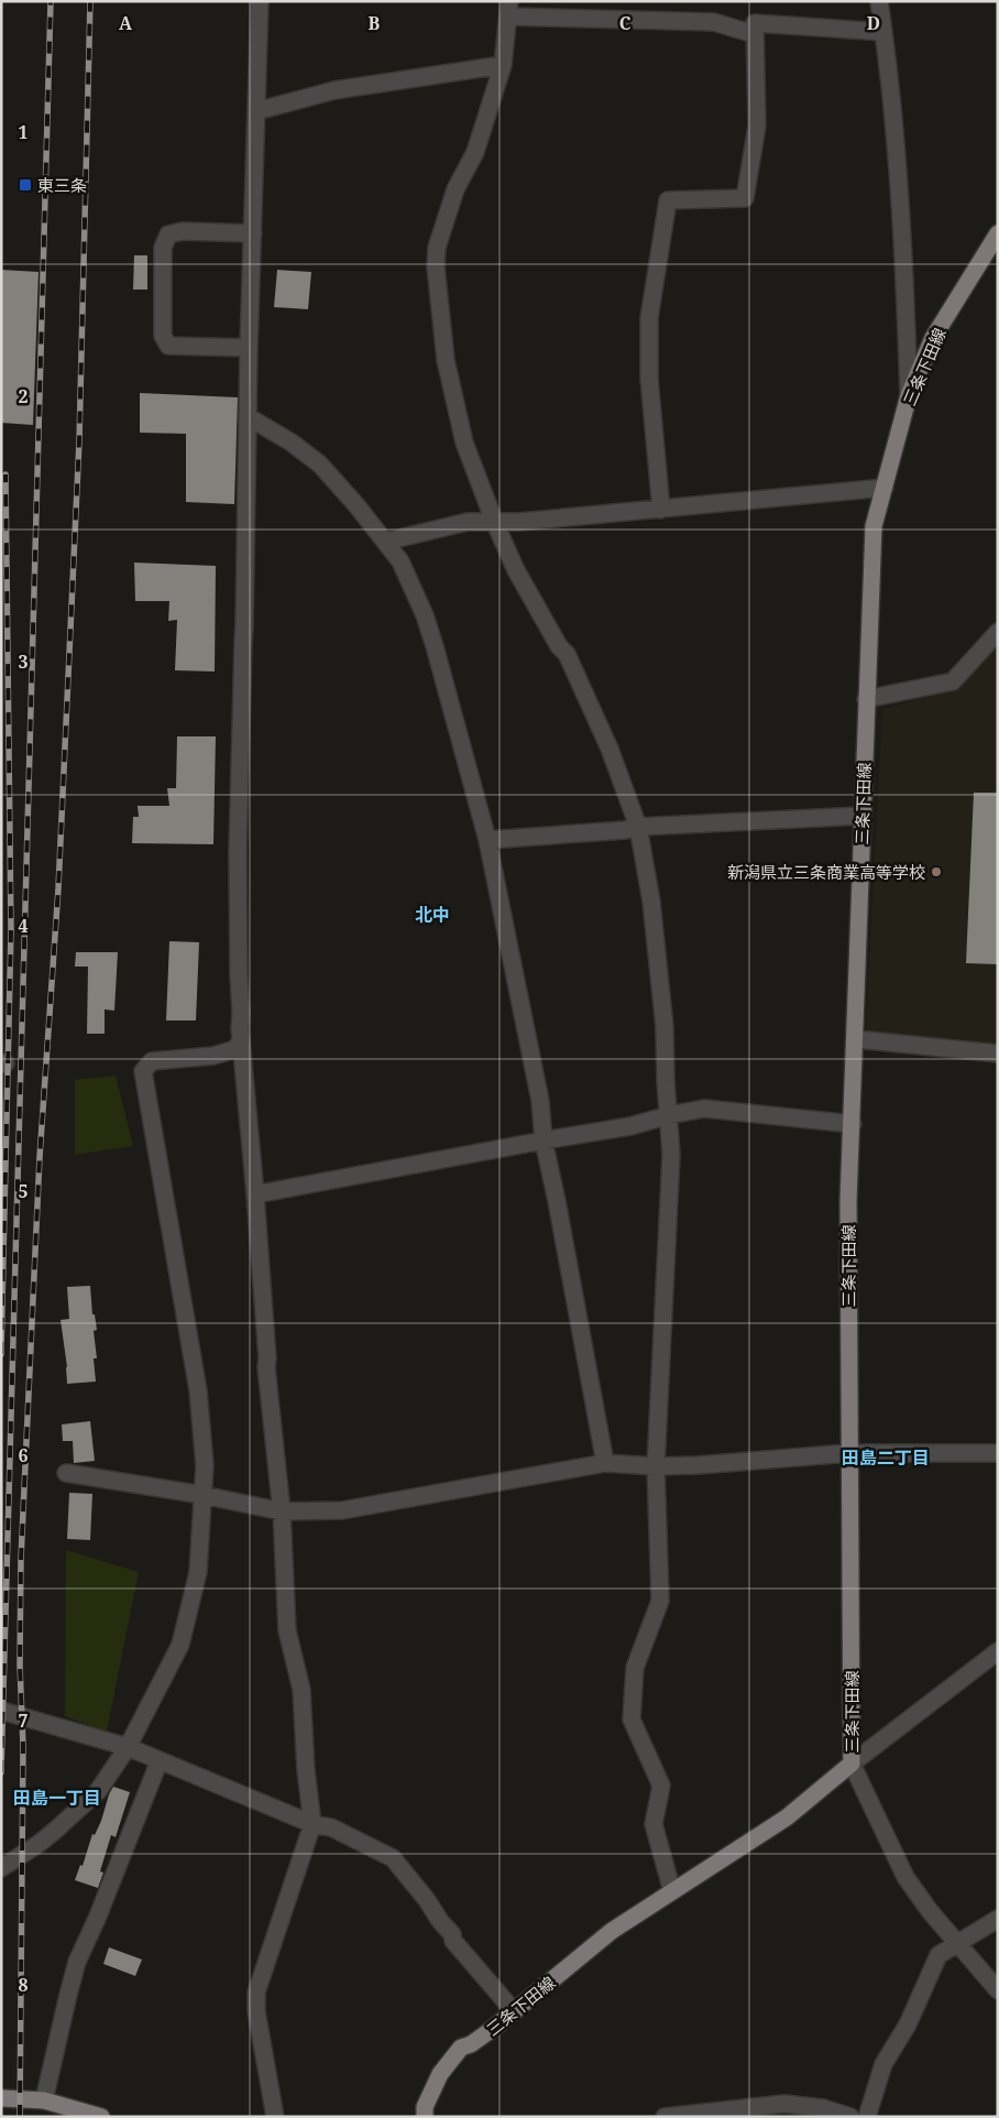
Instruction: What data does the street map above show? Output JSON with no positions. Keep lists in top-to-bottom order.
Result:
{
  "streets": {
    "main road": ["三条下田線"]
  },
  "districts": ["北中", "田島二丁目", "田島一丁目"],
  "places": {
    "transit": ["東三条"],
    "other": ["新潟県立三条商業高等学校"]
  },
  "grid": {
    "columns": [
      "A",
      "B",
      "C",
      "D"
    ],
    "rows": [
      "1",
      "2",
      "3",
      "4",
      "5",
      "6",
      "7",
      "8"
    ]
  }
}
